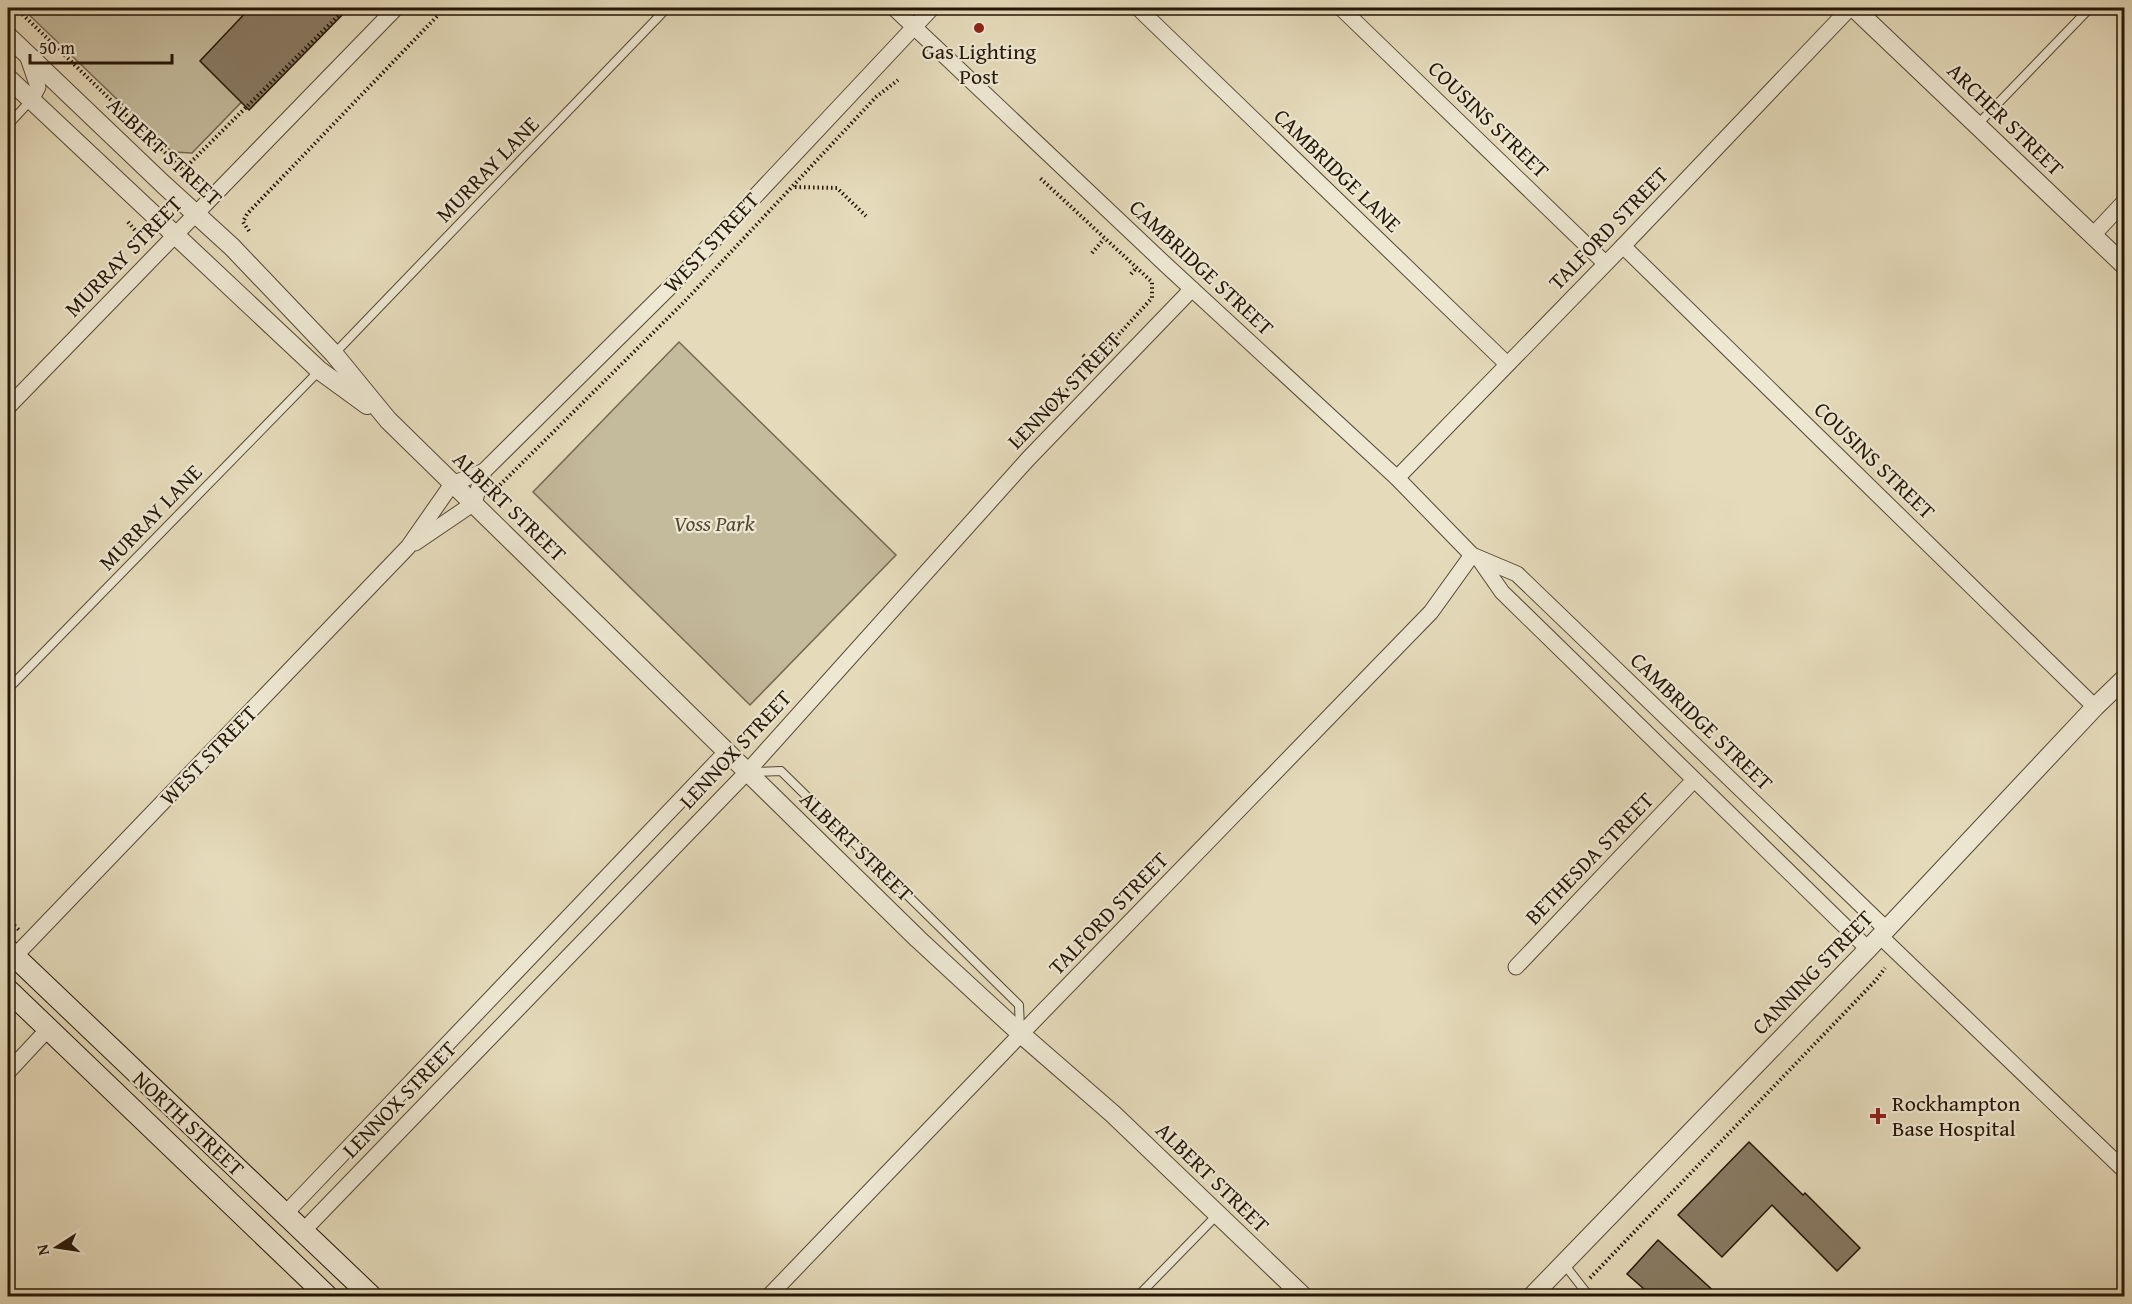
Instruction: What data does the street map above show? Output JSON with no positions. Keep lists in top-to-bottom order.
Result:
{
  "streets": {
    "main road": ["NORTH STREET"],
    "street": [
      "COUSINS STREET",
      "ARCHER STREET",
      "ALBERT STREET",
      "CAMBRIDGE LANE",
      "TALFORD STREET",
      "WEST STREET",
      "MURRAY STREET",
      "CAMBRIDGE STREET",
      "LENNOX STREET",
      "BETHESDA STREET",
      "CANNING STREET"
    ],
    "lane": ["MURRAY LANE"]
  },
  "crossings": [
    ["COUSINS STREET", "TALFORD STREET"],
    ["COUSINS STREET", "CANNING STREET"],
    ["ARCHER STREET", "TALFORD STREET"],
    ["ALBERT STREET", "MURRAY LANE"],
    ["ALBERT STREET", "TALFORD STREET"],
    ["ALBERT STREET", "WEST STREET"],
    ["ALBERT STREET", "MURRAY STREET"],
    ["ALBERT STREET", "LENNOX STREET"],
    ["CAMBRIDGE LANE", "TALFORD STREET"],
    ["TALFORD STREET", "CAMBRIDGE STREET"],
    ["WEST STREET", "CAMBRIDGE STREET"],
    ["WEST STREET", "NORTH STREET"],
    ["CAMBRIDGE STREET", "LENNOX STREET"],
    ["CAMBRIDGE STREET", "BETHESDA STREET"],
    ["CAMBRIDGE STREET", "CANNING STREET"],
    ["LENNOX STREET", "NORTH STREET"]
  ],
  "parks": ["Voss Park"],
  "places": {
    "other": ["Gas Lighting Post"],
    "health": ["Rockhampton Base Hospital"]
  },
  "scale_bar": "50 m",
  "north": "left"
}
